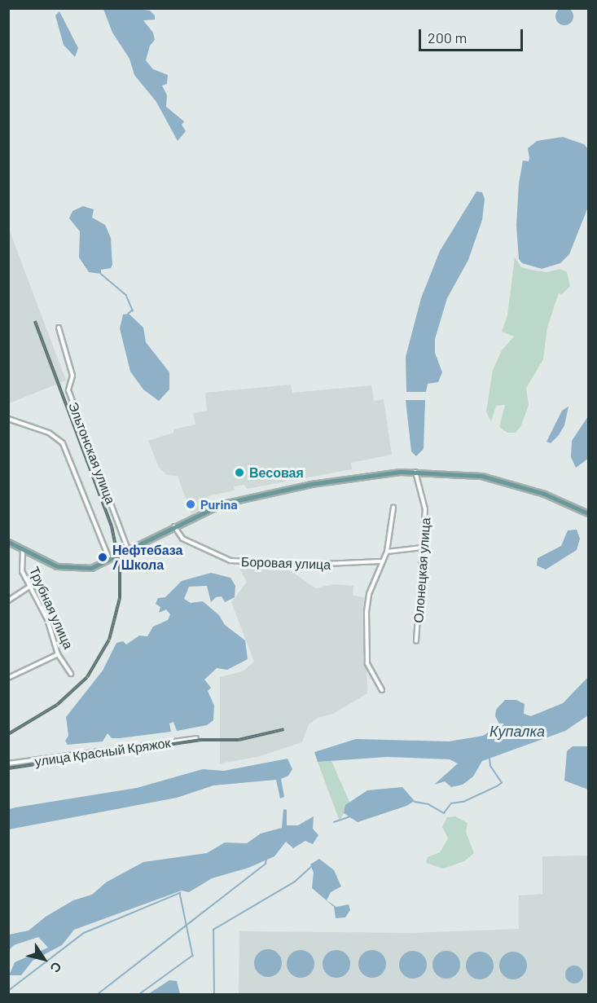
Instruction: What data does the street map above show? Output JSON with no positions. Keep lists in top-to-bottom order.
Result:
{
  "streets": {
    "main road": ["Трубная улица"],
    "street": [
      "Эльтонская улица",
      "Боровая улица",
      "Олонецкая улица",
      "улица Красный Кряжок"
    ]
  },
  "crossings": [
    ["Эльтонская улица", "Трубная улица"],
    ["Боровая улица", "Трубная улица"],
    ["Олонецкая улица", "Трубная улица"]
  ],
  "water": ["Купалка"],
  "places": ["Весовая", "Purina", "Нефтебаза / Школа"],
  "scale_bar": "200 m",
  "north": "bottom right"
}
